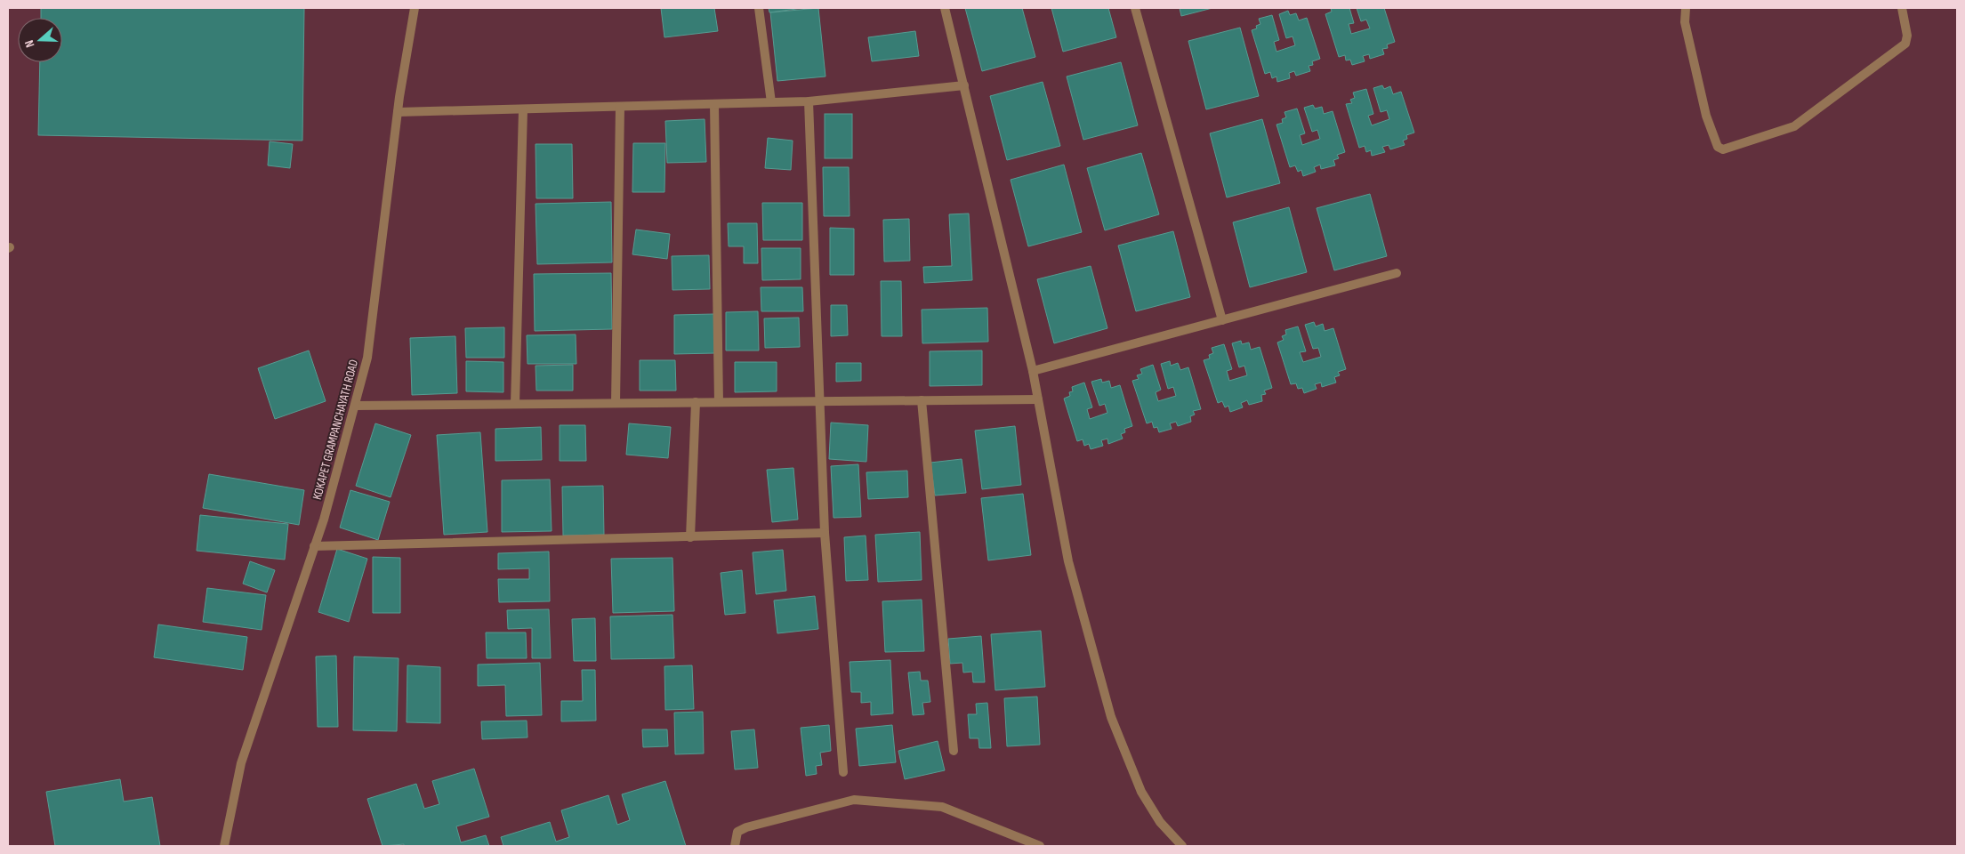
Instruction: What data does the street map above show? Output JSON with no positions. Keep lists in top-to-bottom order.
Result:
{
  "streets": {
    "street": ["KOKAPET GRAMPANCHAYATH ROAD"]
  },
  "north": "left"
}
